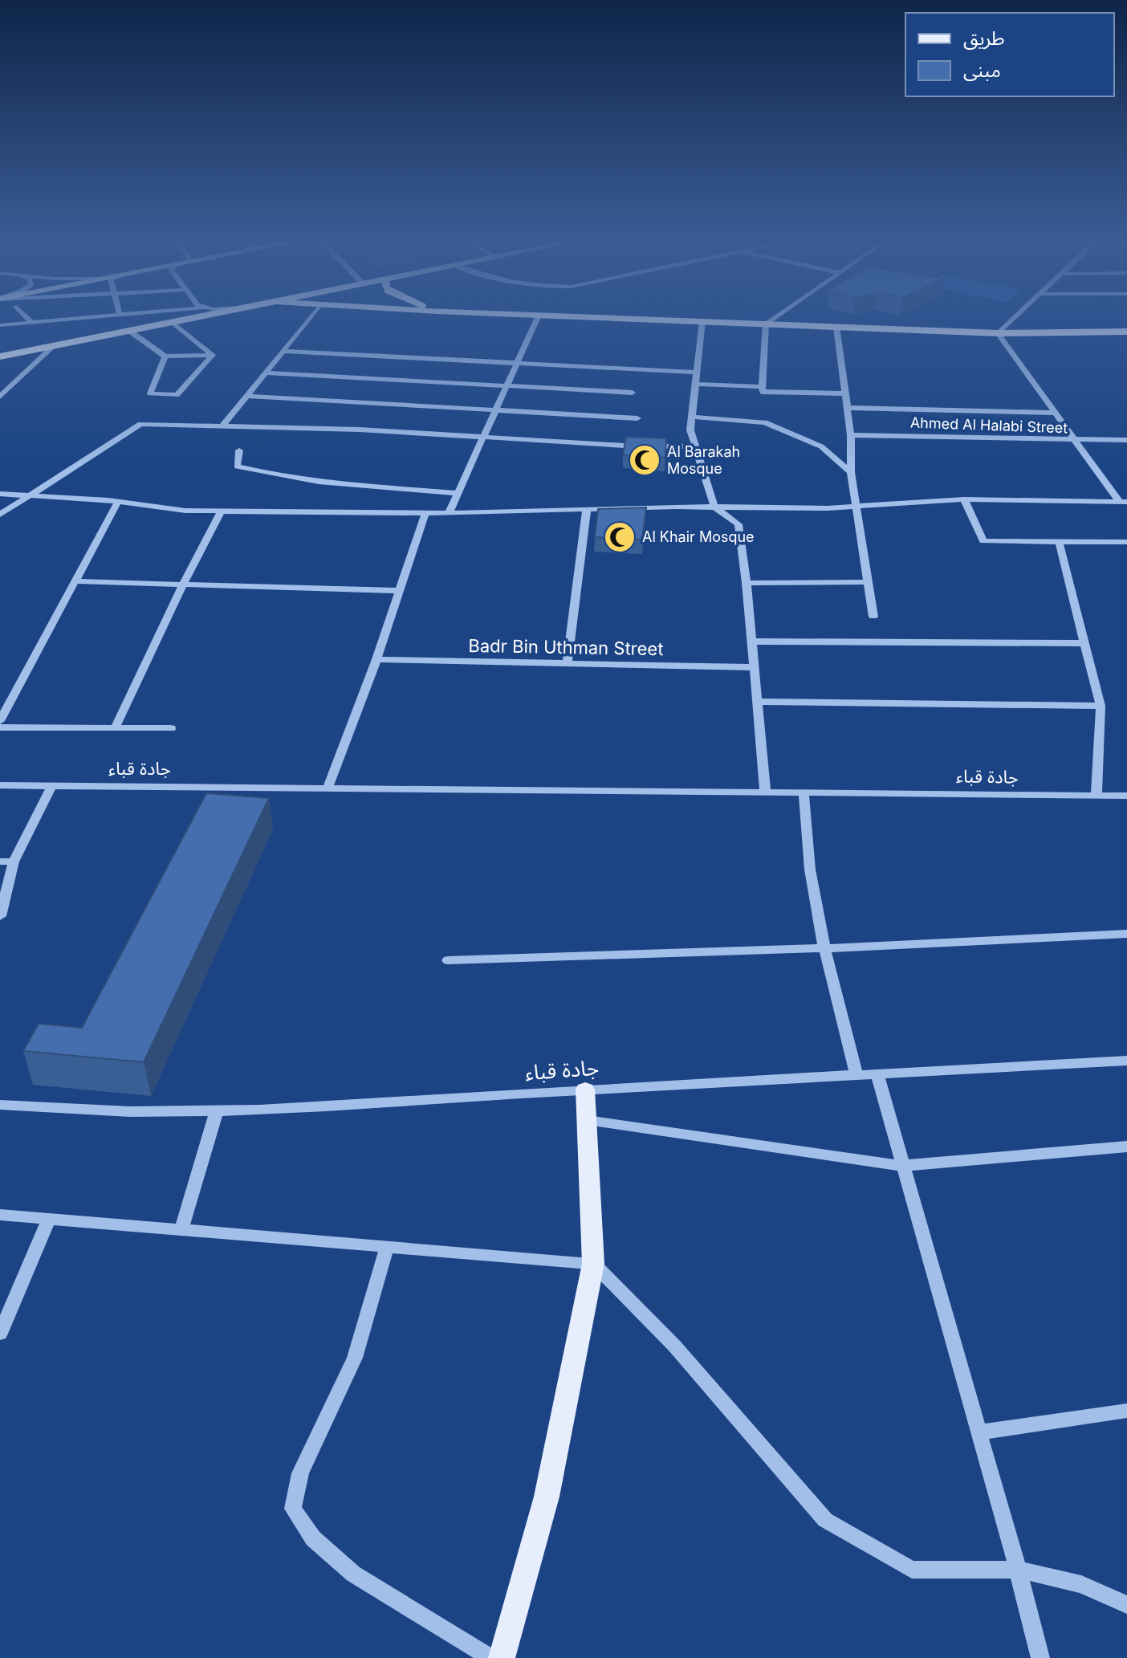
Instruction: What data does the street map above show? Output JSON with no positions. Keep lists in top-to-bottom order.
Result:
{
  "streets": {
    "street": ["Ahmed Al Halabi Street", "Badr Bin Uthman Street", "جادة قباء"]
  },
  "places": {
    "mosque": ["Al Barakah Mosque", "Al Khair Mosque"]
  },
  "legend": ["طريق", "مبنى"]
}
